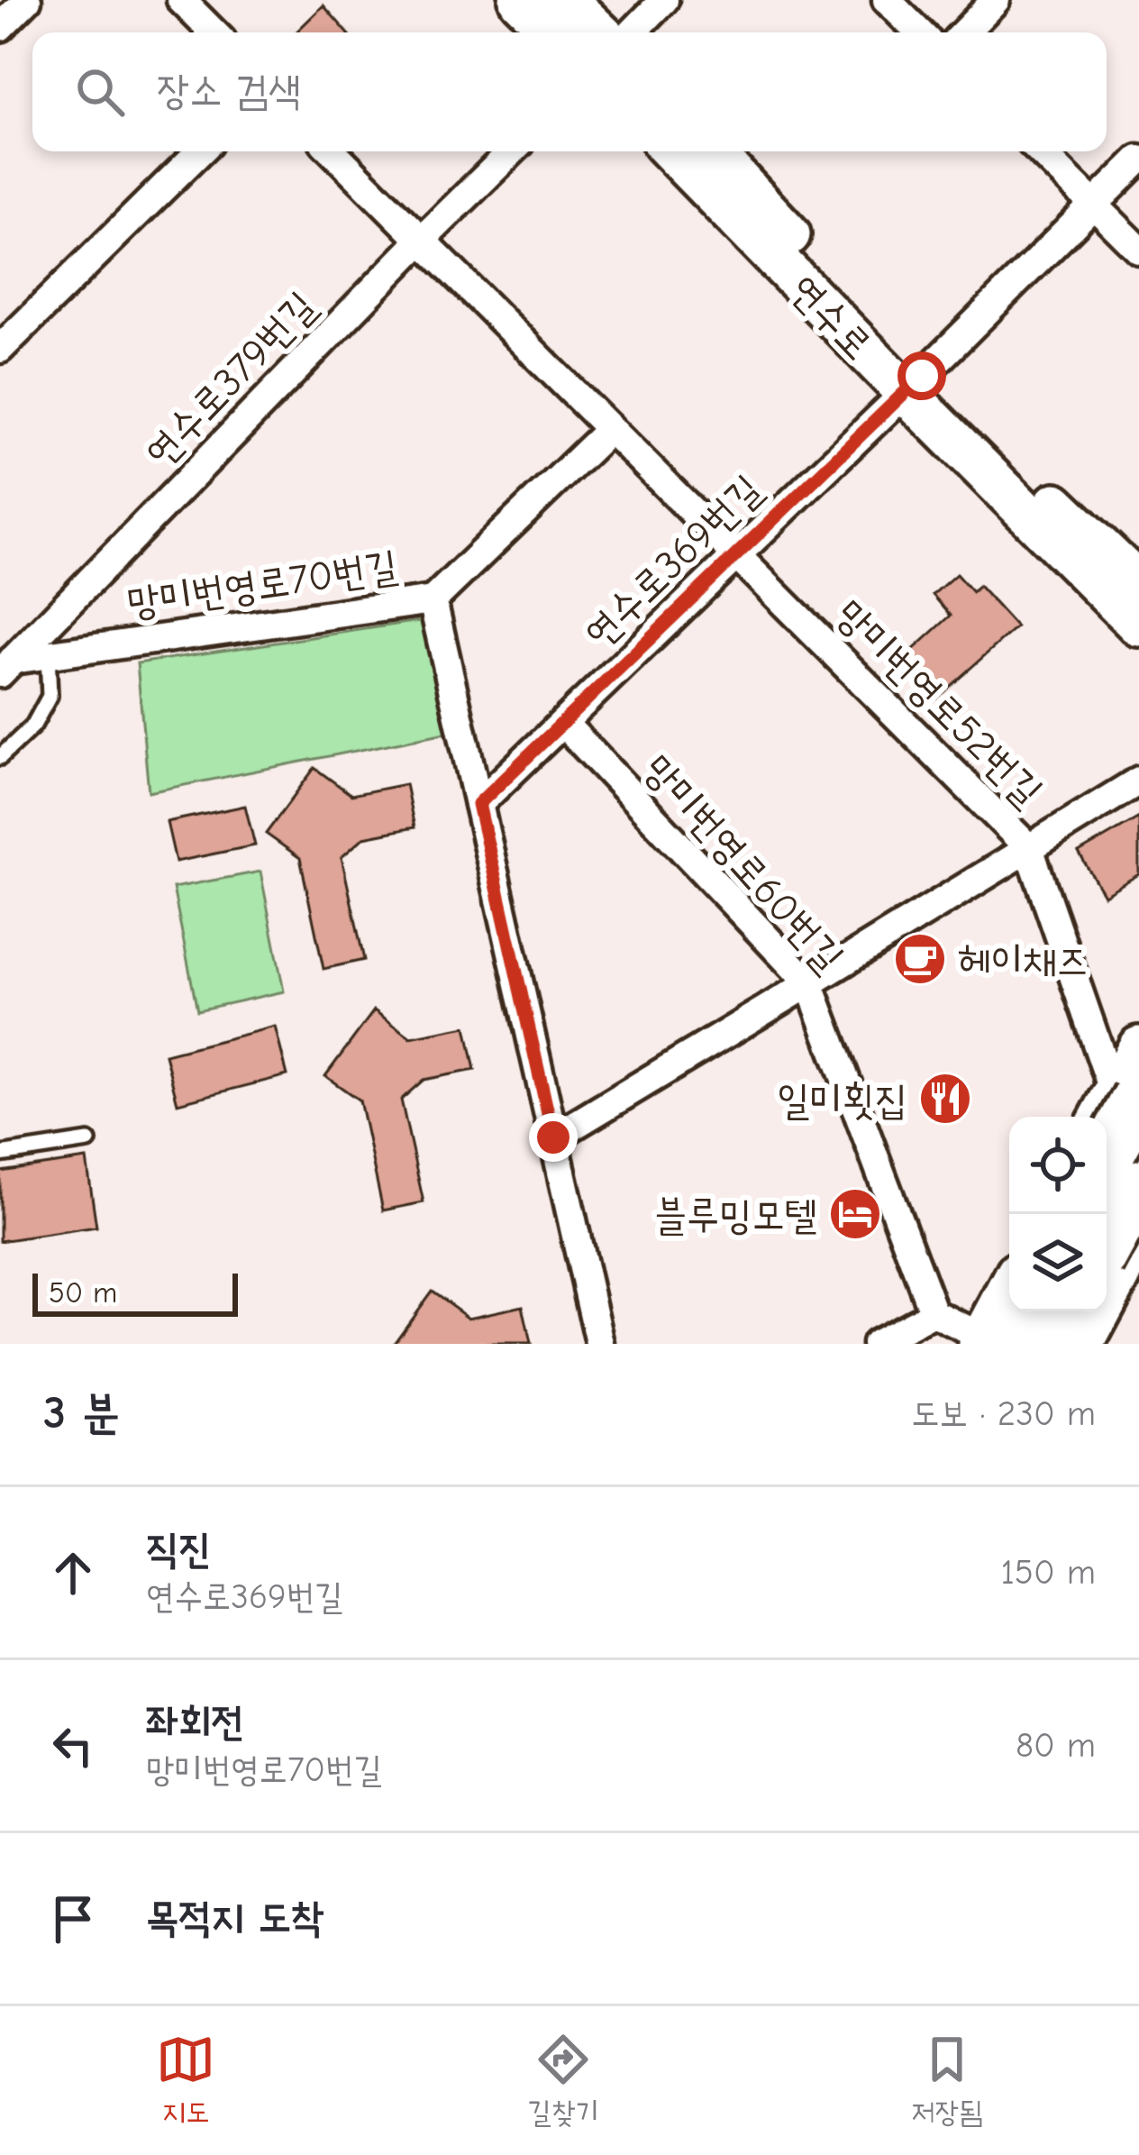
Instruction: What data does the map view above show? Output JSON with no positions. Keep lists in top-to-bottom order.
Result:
{
  "streets": {
    "main road": ["연수로"],
    "street": [
      "연수로379번길",
      "연수로369번길",
      "망미번영로70번길",
      "망미번영로52번길",
      "망미번영로60번길"
    ]
  },
  "crossings": [
    ["연수로", "연수로369번길"],
    ["연수로379번길", "망미번영로70번길"],
    ["연수로379번길", "망미번영로52번길"],
    ["연수로369번길", "망미번영로70번길"],
    ["연수로369번길", "망미번영로52번길"],
    ["연수로369번길", "망미번영로60번길"]
  ],
  "places": {
    "cafe": ["헤이채즈"],
    "restaurant": ["일미횟집"],
    "hotel": ["블루밍모텔"]
  },
  "scale_bar": "50 m",
  "page": {
    "search": "장소 검색",
    "scale": "50 m",
    "heading": ["3 분", "도보 · 230 m"],
    "list": [
      ["직진", "연수로369번길", "150 m"],
      ["좌회전", "망미번영로70번길", "80 m"],
      "목적지 도착"
    ],
    "nav": ["지도", "길찾기", "저장됨"]
  }
}
